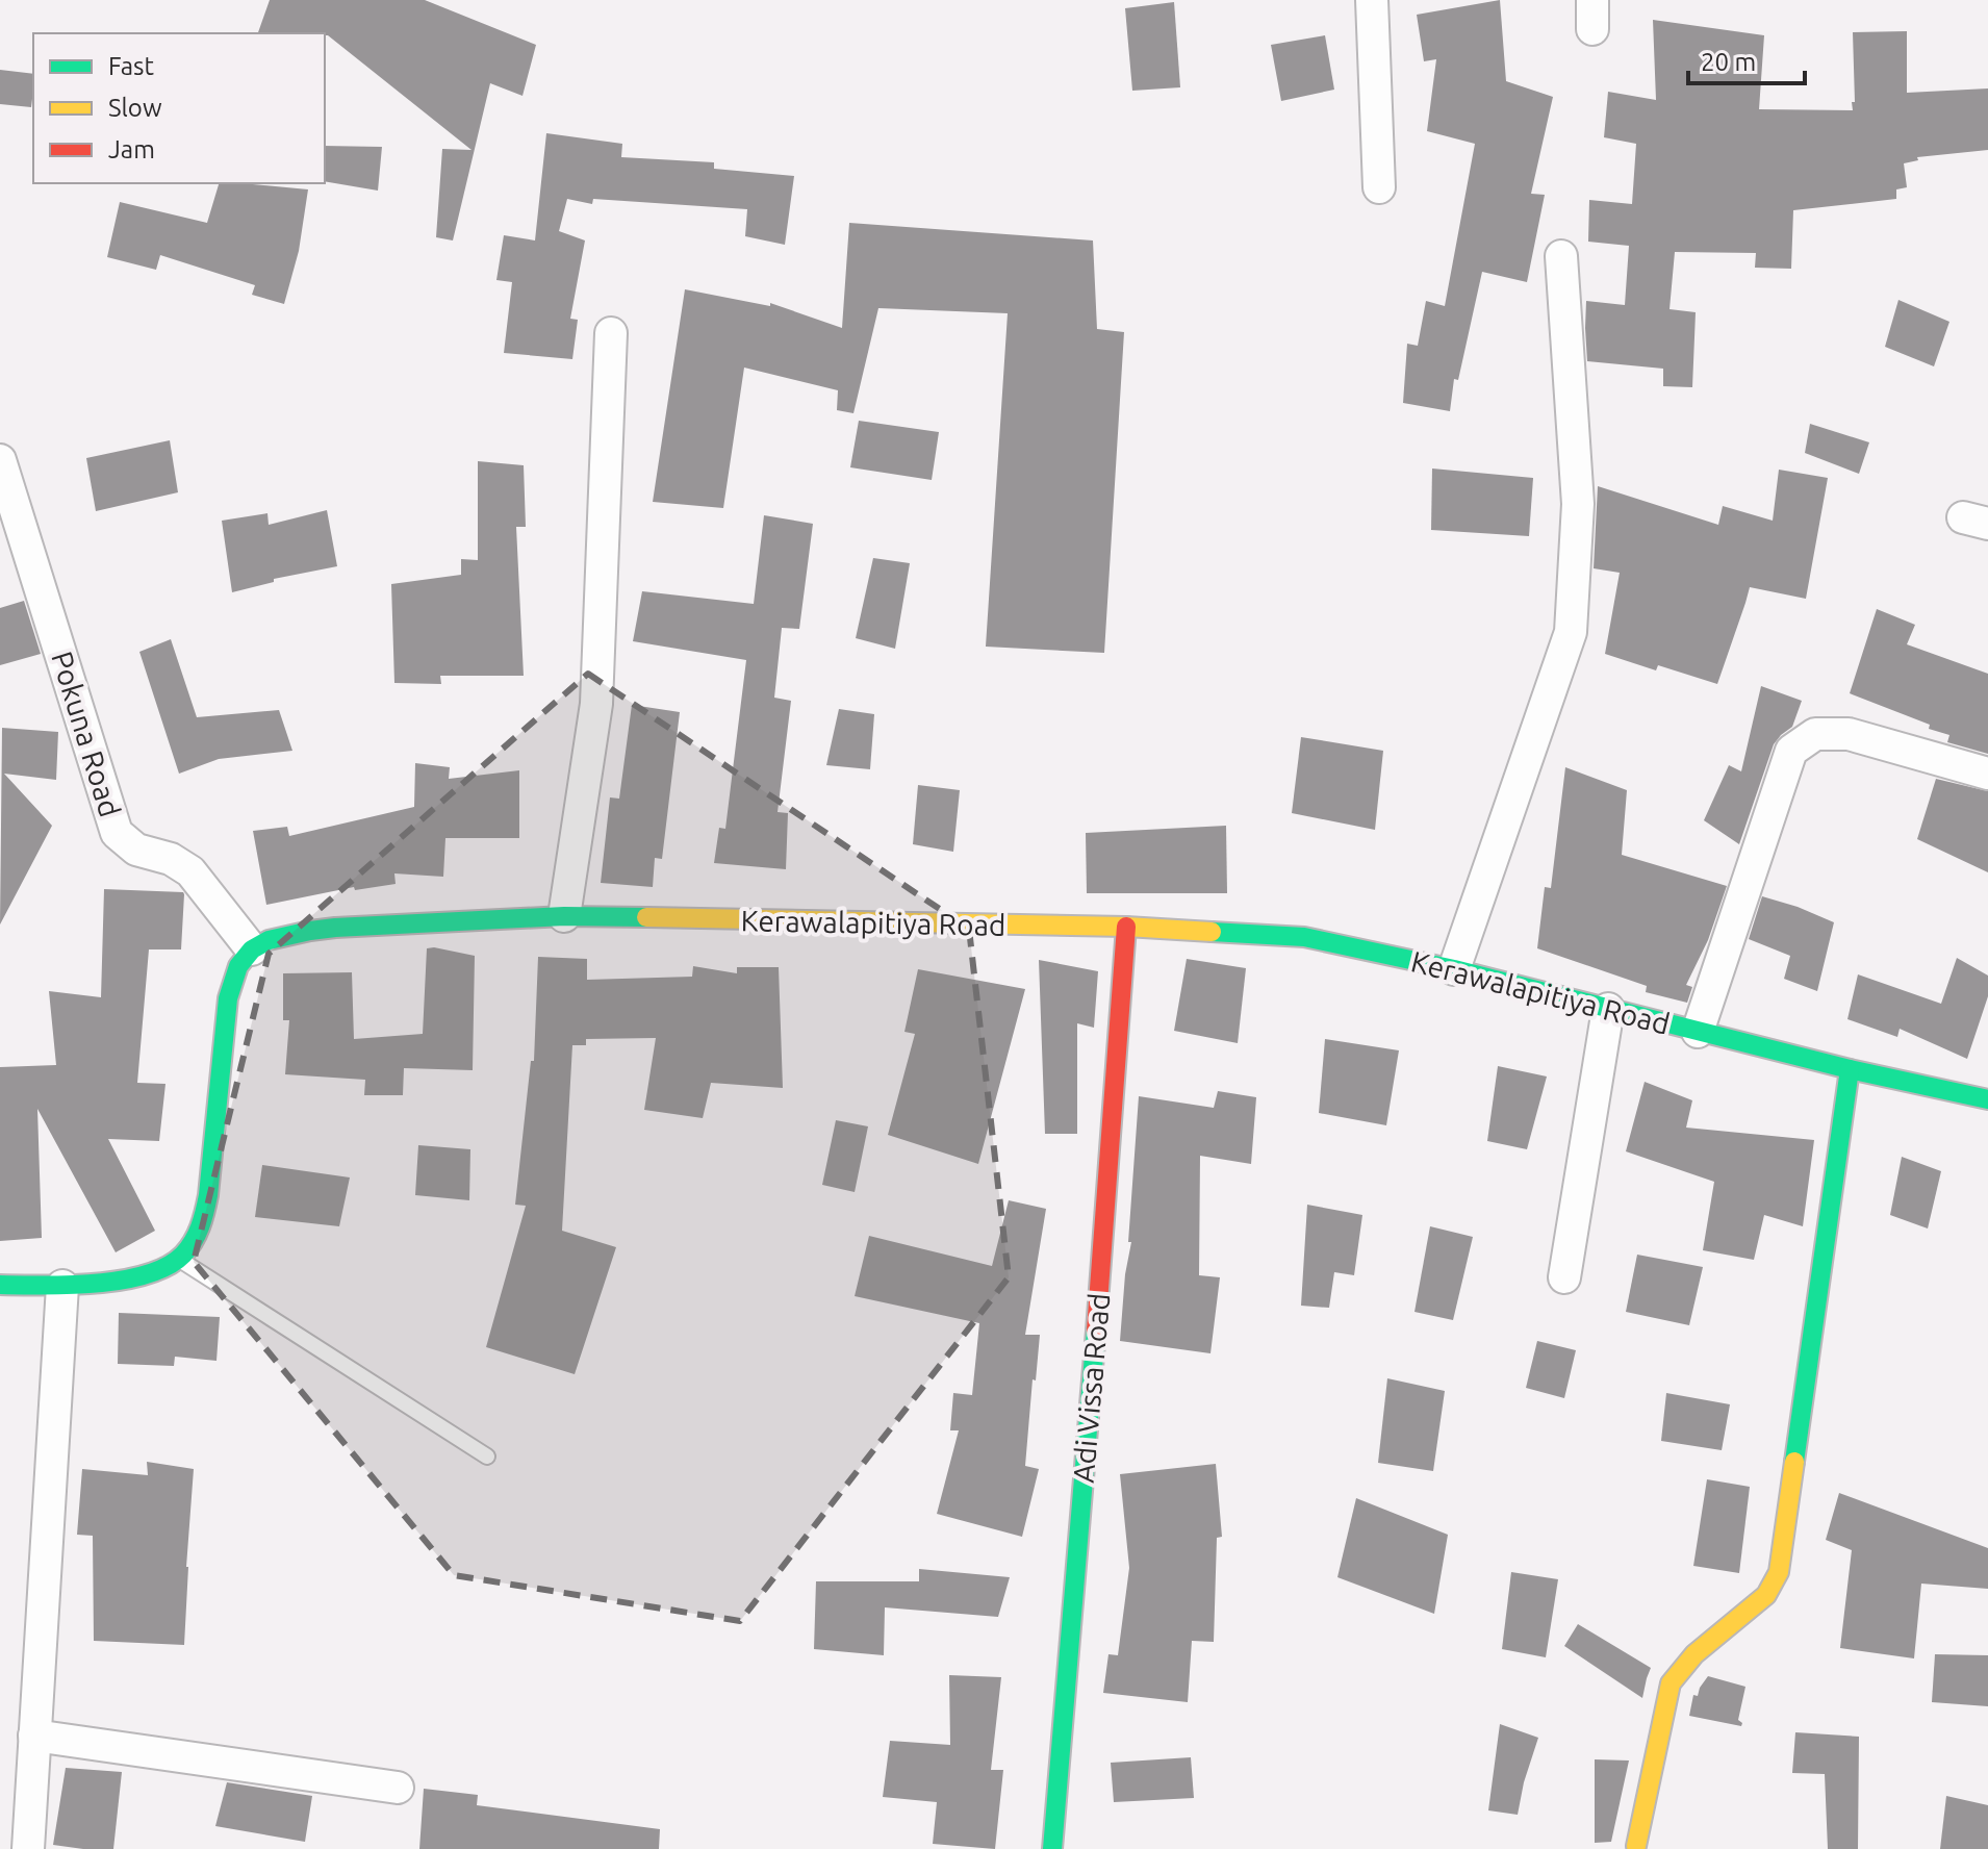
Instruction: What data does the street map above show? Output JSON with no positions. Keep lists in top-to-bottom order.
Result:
{
  "streets": {
    "street": ["Pokuna Road", "Kerawalapitiya Road", "Adi Vissa Road"]
  },
  "crossings": [
    ["Pokuna Road", "Kerawalapitiya Road"],
    ["Kerawalapitiya Road", "Adi Vissa Road"]
  ],
  "legend": ["Fast", "Slow", "Jam"],
  "scale_bar": "20 m"
}
